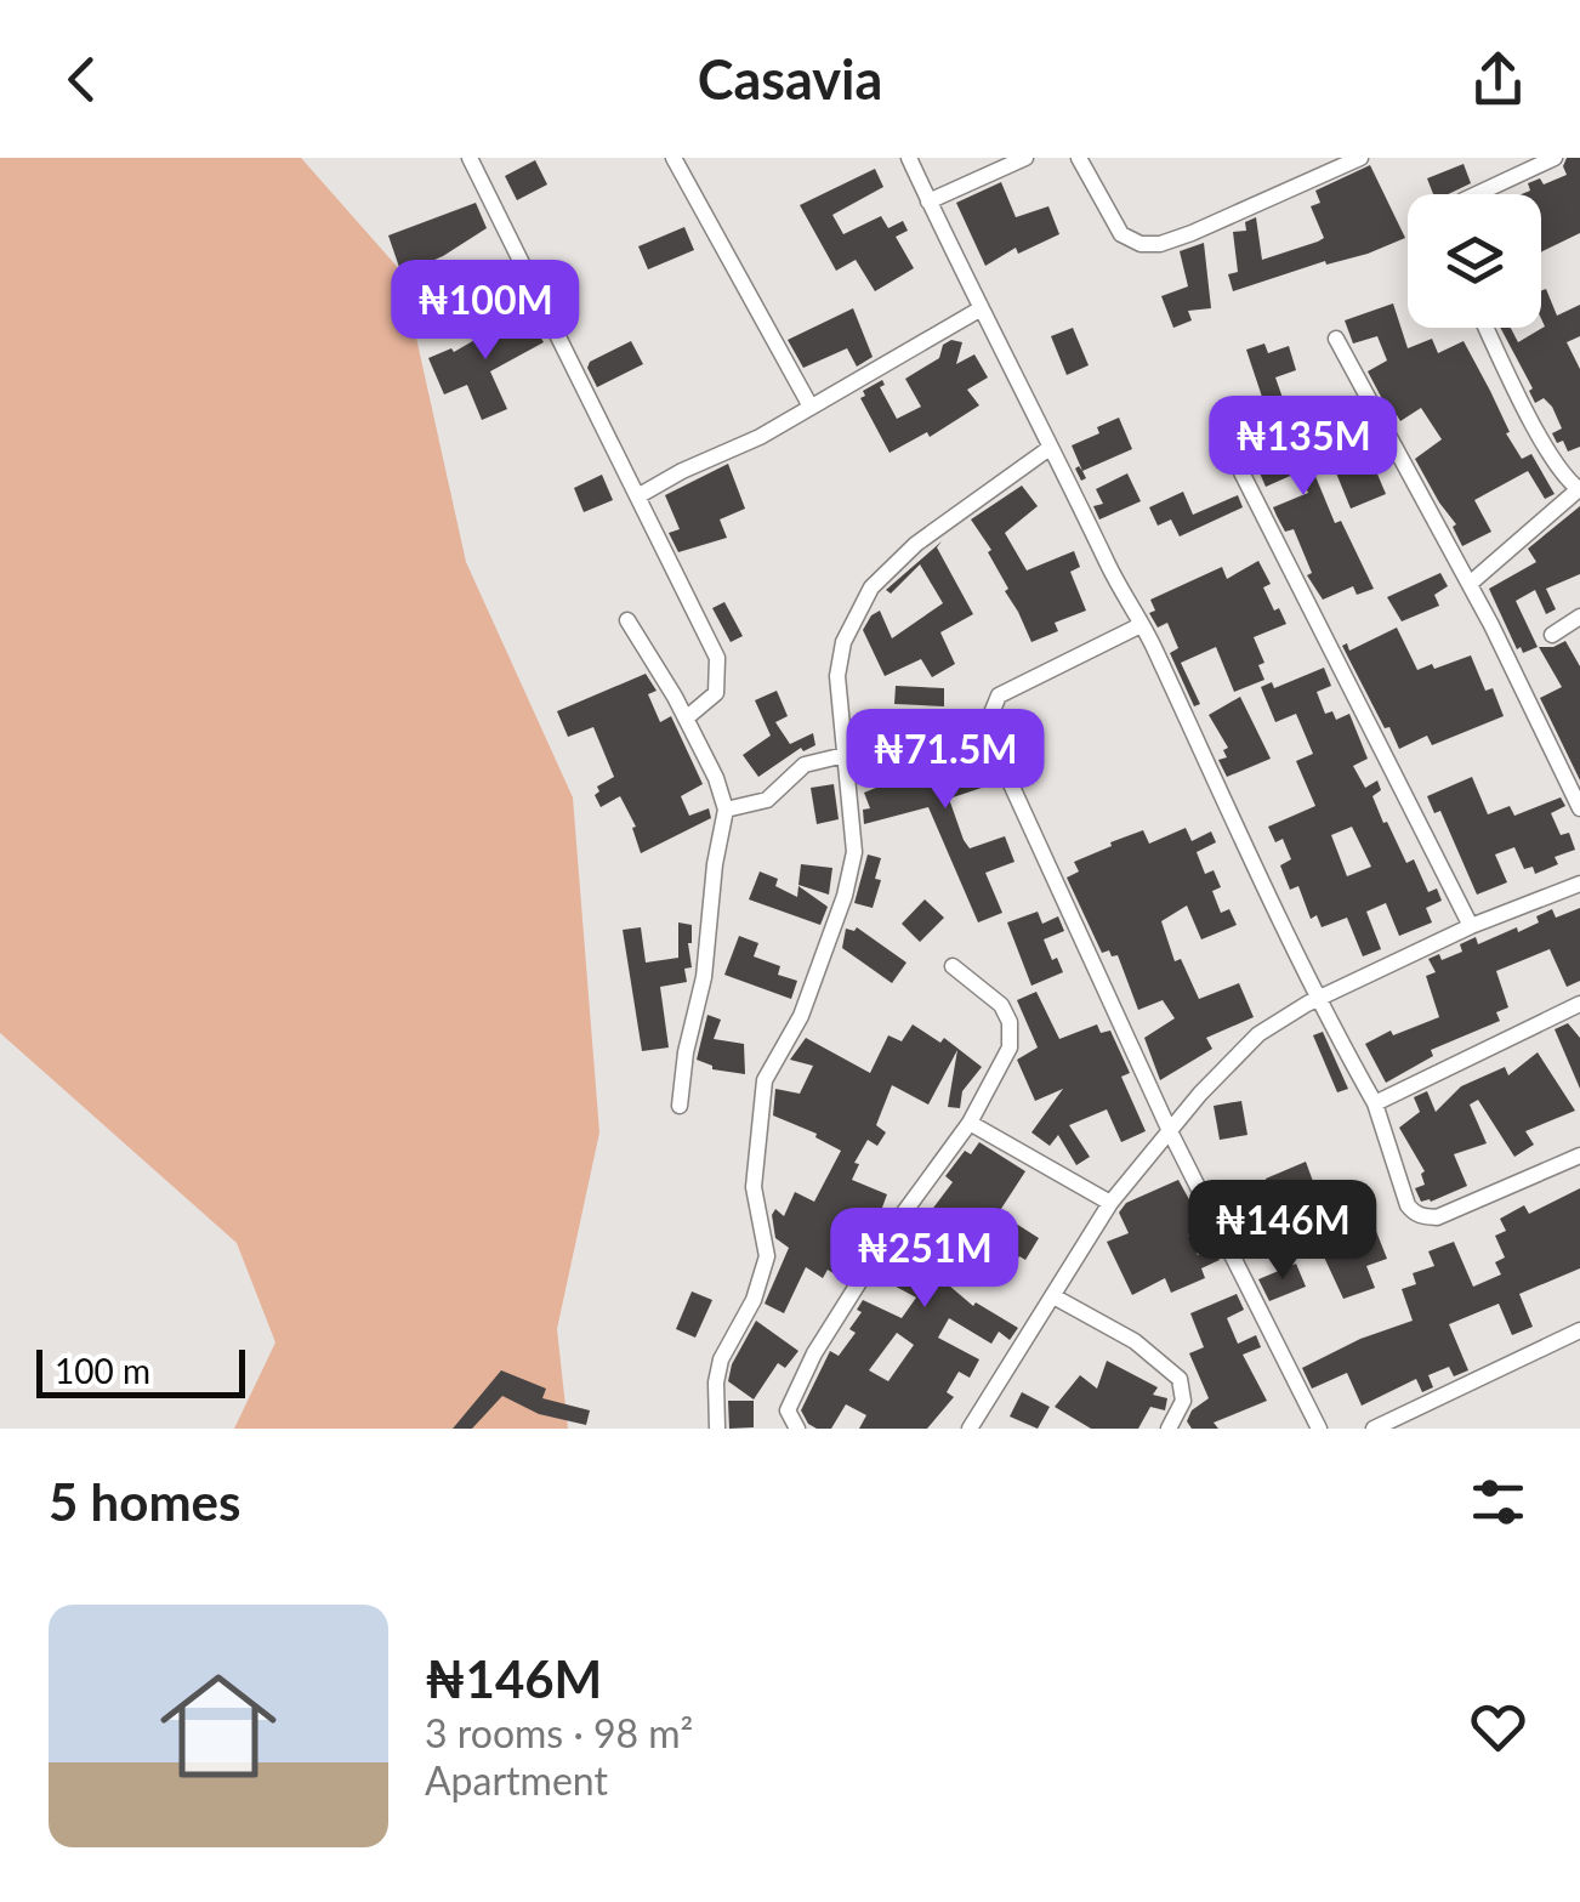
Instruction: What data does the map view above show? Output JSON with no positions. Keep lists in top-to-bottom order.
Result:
{
  "scale_bar": "100 m",
  "page": {
    "header": "Casavia",
    "price": [
      "₦100M",
      "₦135M",
      "₦71.5M",
      "₦146M",
      "₦251M"
    ],
    "scale": "100 m",
    "heading": "5 homes",
    "list": [
      {
        "name": "₦146M",
        "note": "3 rooms · 98 m² · Apartment"
      }
    ]
  }
}
